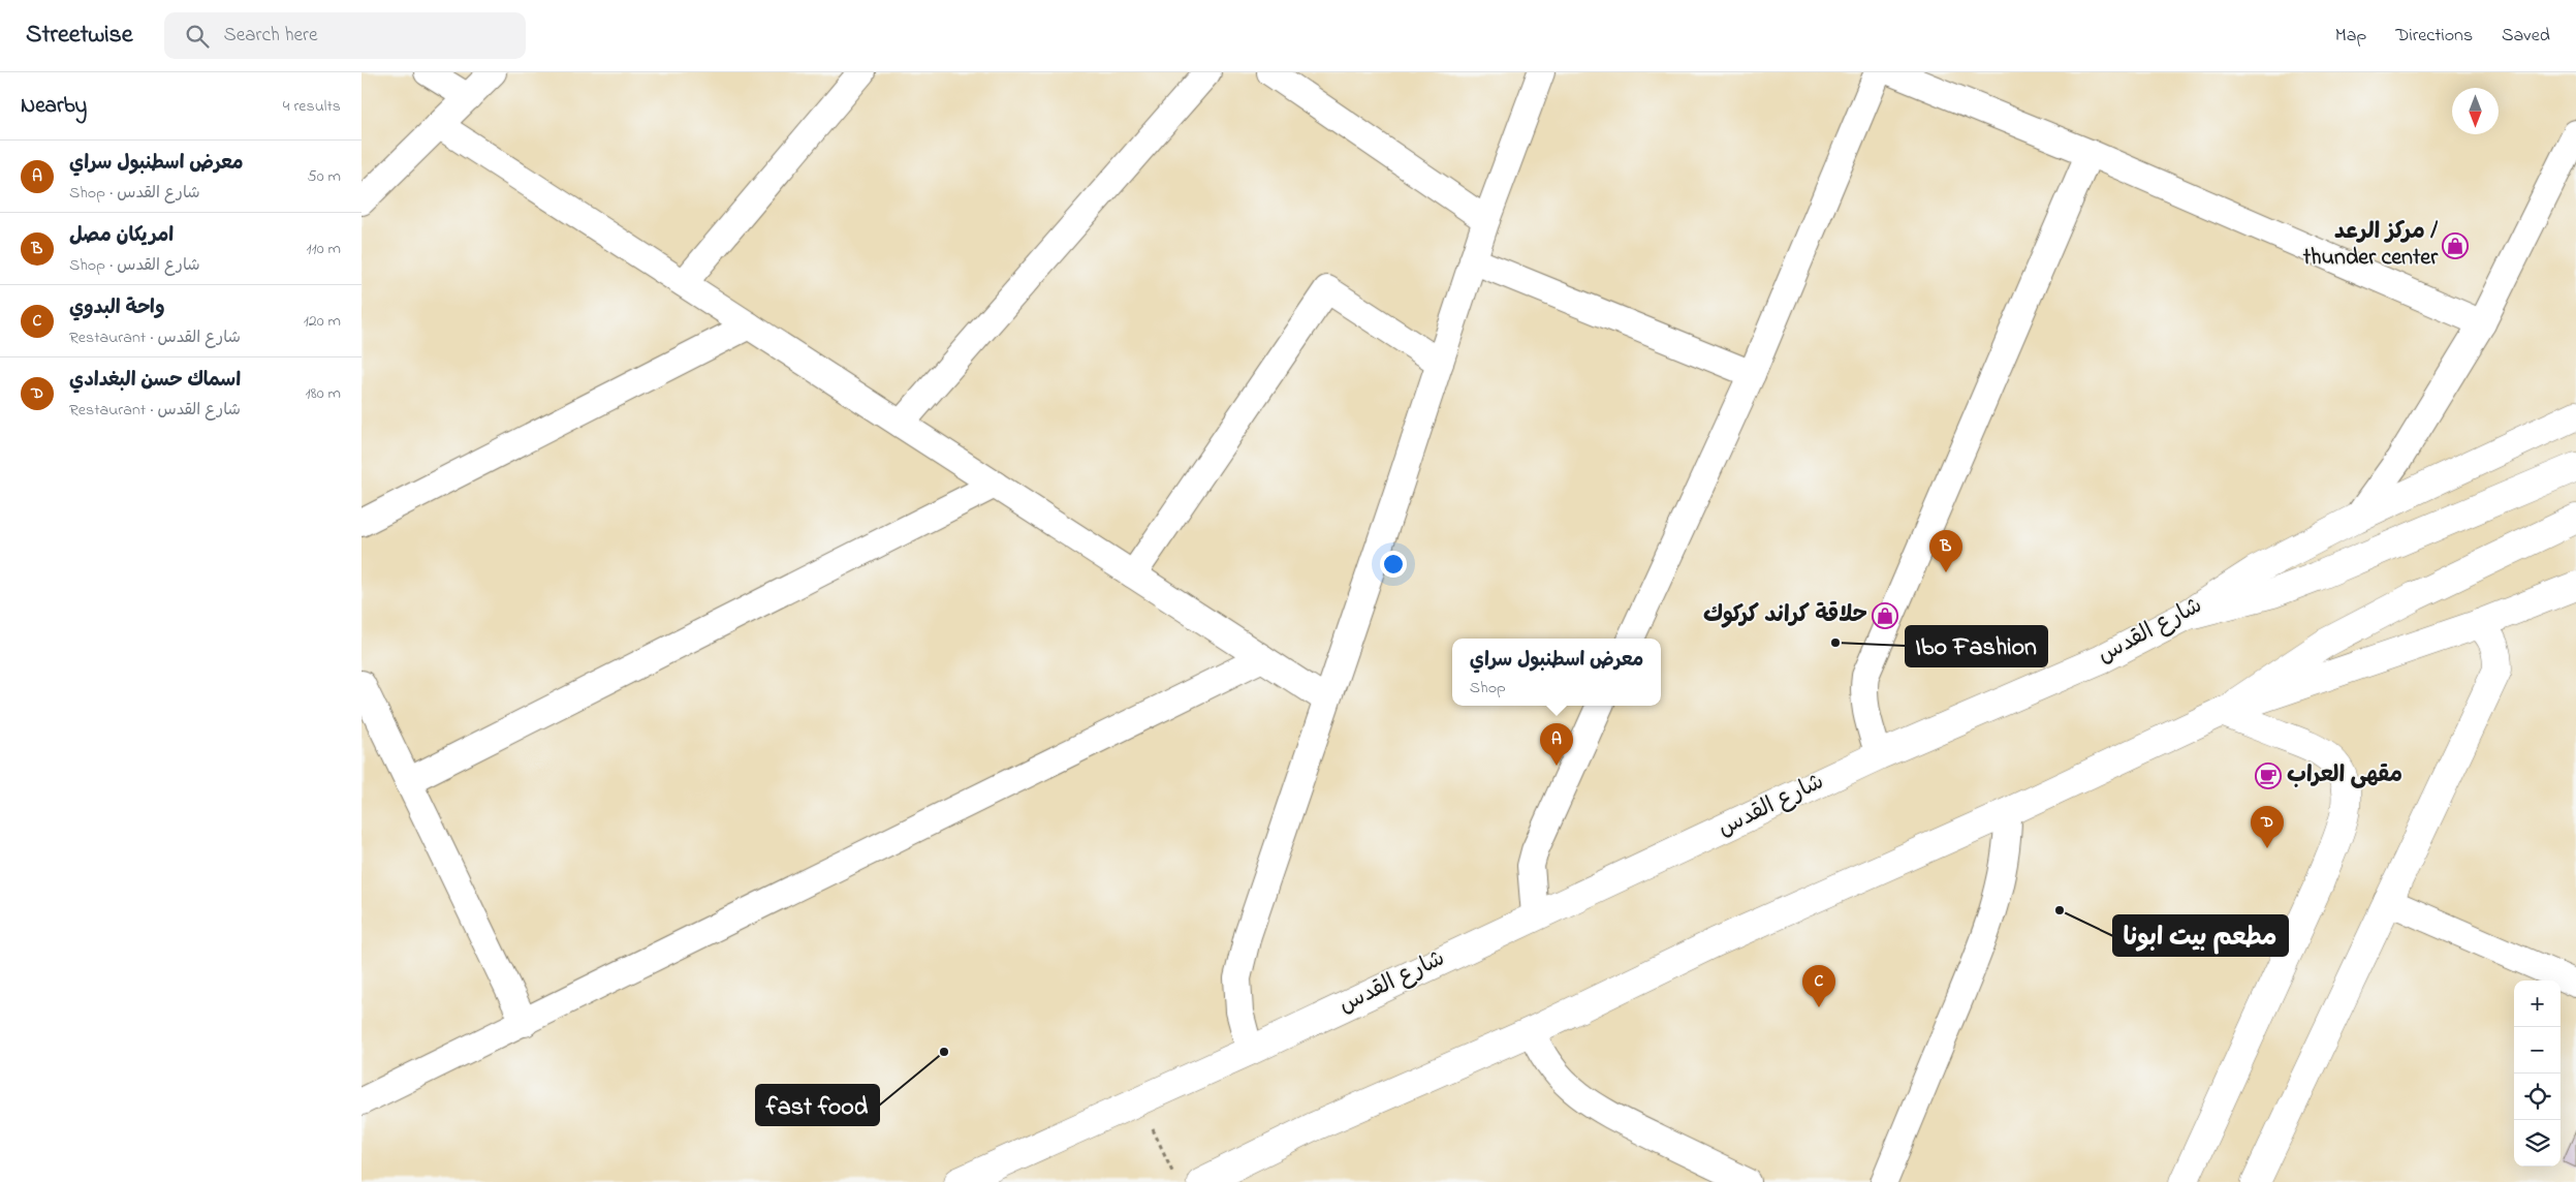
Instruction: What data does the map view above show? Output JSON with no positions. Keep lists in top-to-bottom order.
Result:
{
  "streets": {
    "main road": ["شارع القدس"]
  },
  "places": {
    "shop": ["مركز الرعد / thunder center", "حلاقة كراند كركوك"],
    "other": ["Ibo Fashion", "مطعم بيت ابونا", "fast food"],
    "cafe": ["مقهى العراب"]
  },
  "north": "bottom",
  "page": {
    "header": "Streetwise",
    "search": "Search here",
    "nav": ["Map", "Directions", "Saved"],
    "heading": ["Nearby", "4 results"],
    "list": [
      {
        "mark": "A",
        "name": "معرض اسطنبول سراي",
        "note": "Shop · شارع القدس",
        "value": "50 m"
      },
      {
        "mark": "B",
        "name": "امريكان مصل",
        "note": "Shop · شارع القدس",
        "value": "110 m"
      },
      {
        "mark": "C",
        "name": "واحة البدوي",
        "note": "Restaurant · شارع القدس",
        "value": "120 m"
      },
      {
        "mark": "D",
        "name": "اسماك حسن البغدادي",
        "note": "Restaurant · شارع القدس",
        "value": "180 m"
      }
    ],
    "pins": [
      "B",
      "A",
      "D",
      "C"
    ],
    "popup": ["معرض اسطنبول سراي", "Shop"],
    "map_buttons": ["+", "−"]
  }
}
